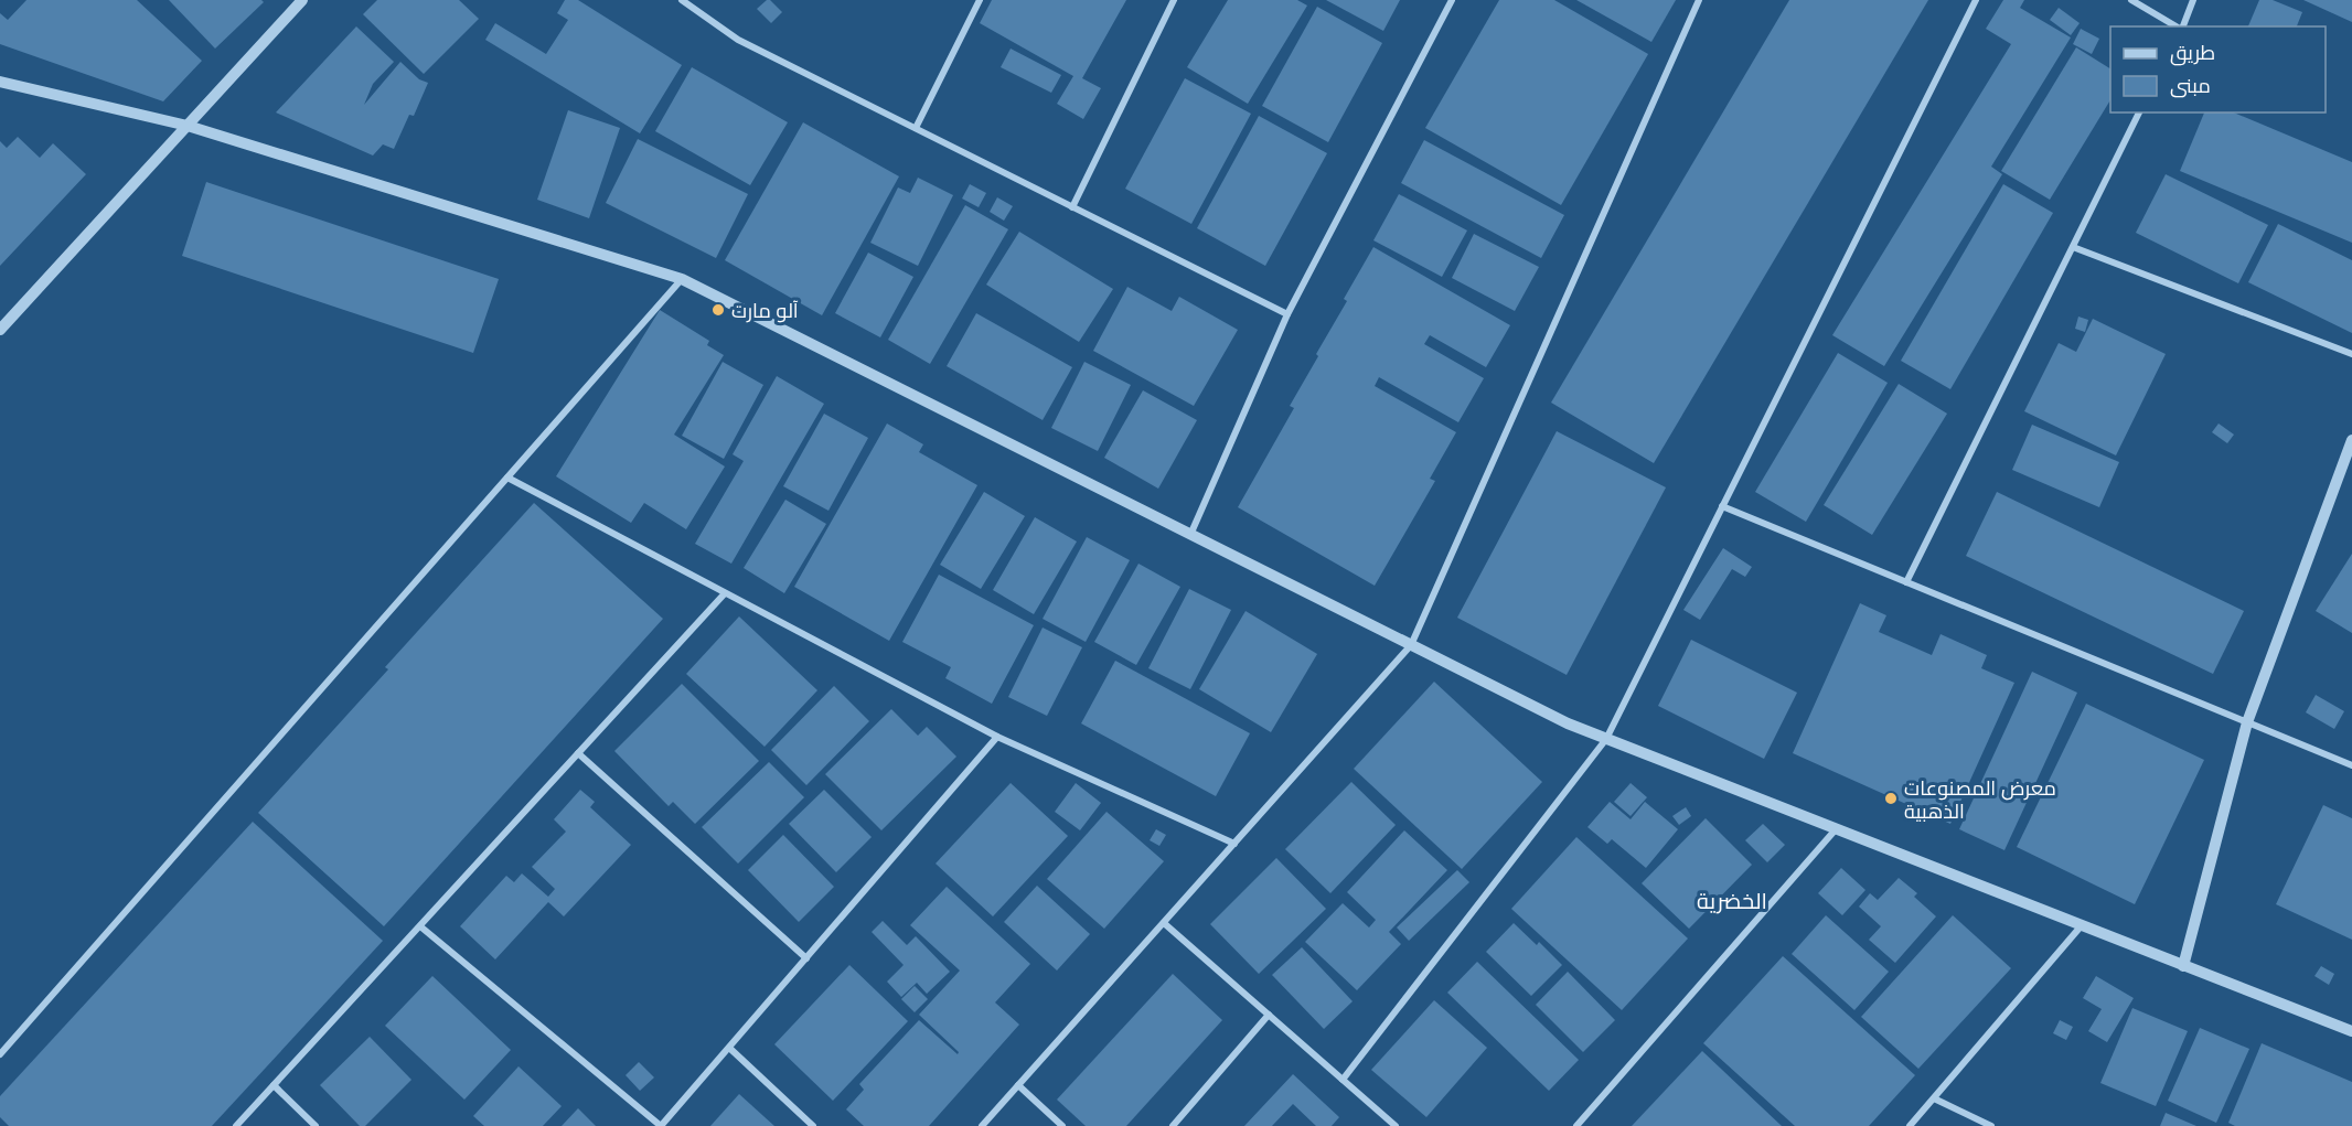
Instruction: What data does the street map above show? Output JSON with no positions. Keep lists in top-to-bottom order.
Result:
{
  "districts": ["الخضرية"],
  "places": ["آلو مارت", "معرض المصنوعات الذهبية"],
  "legend": ["طريق", "مبنى"]
}
